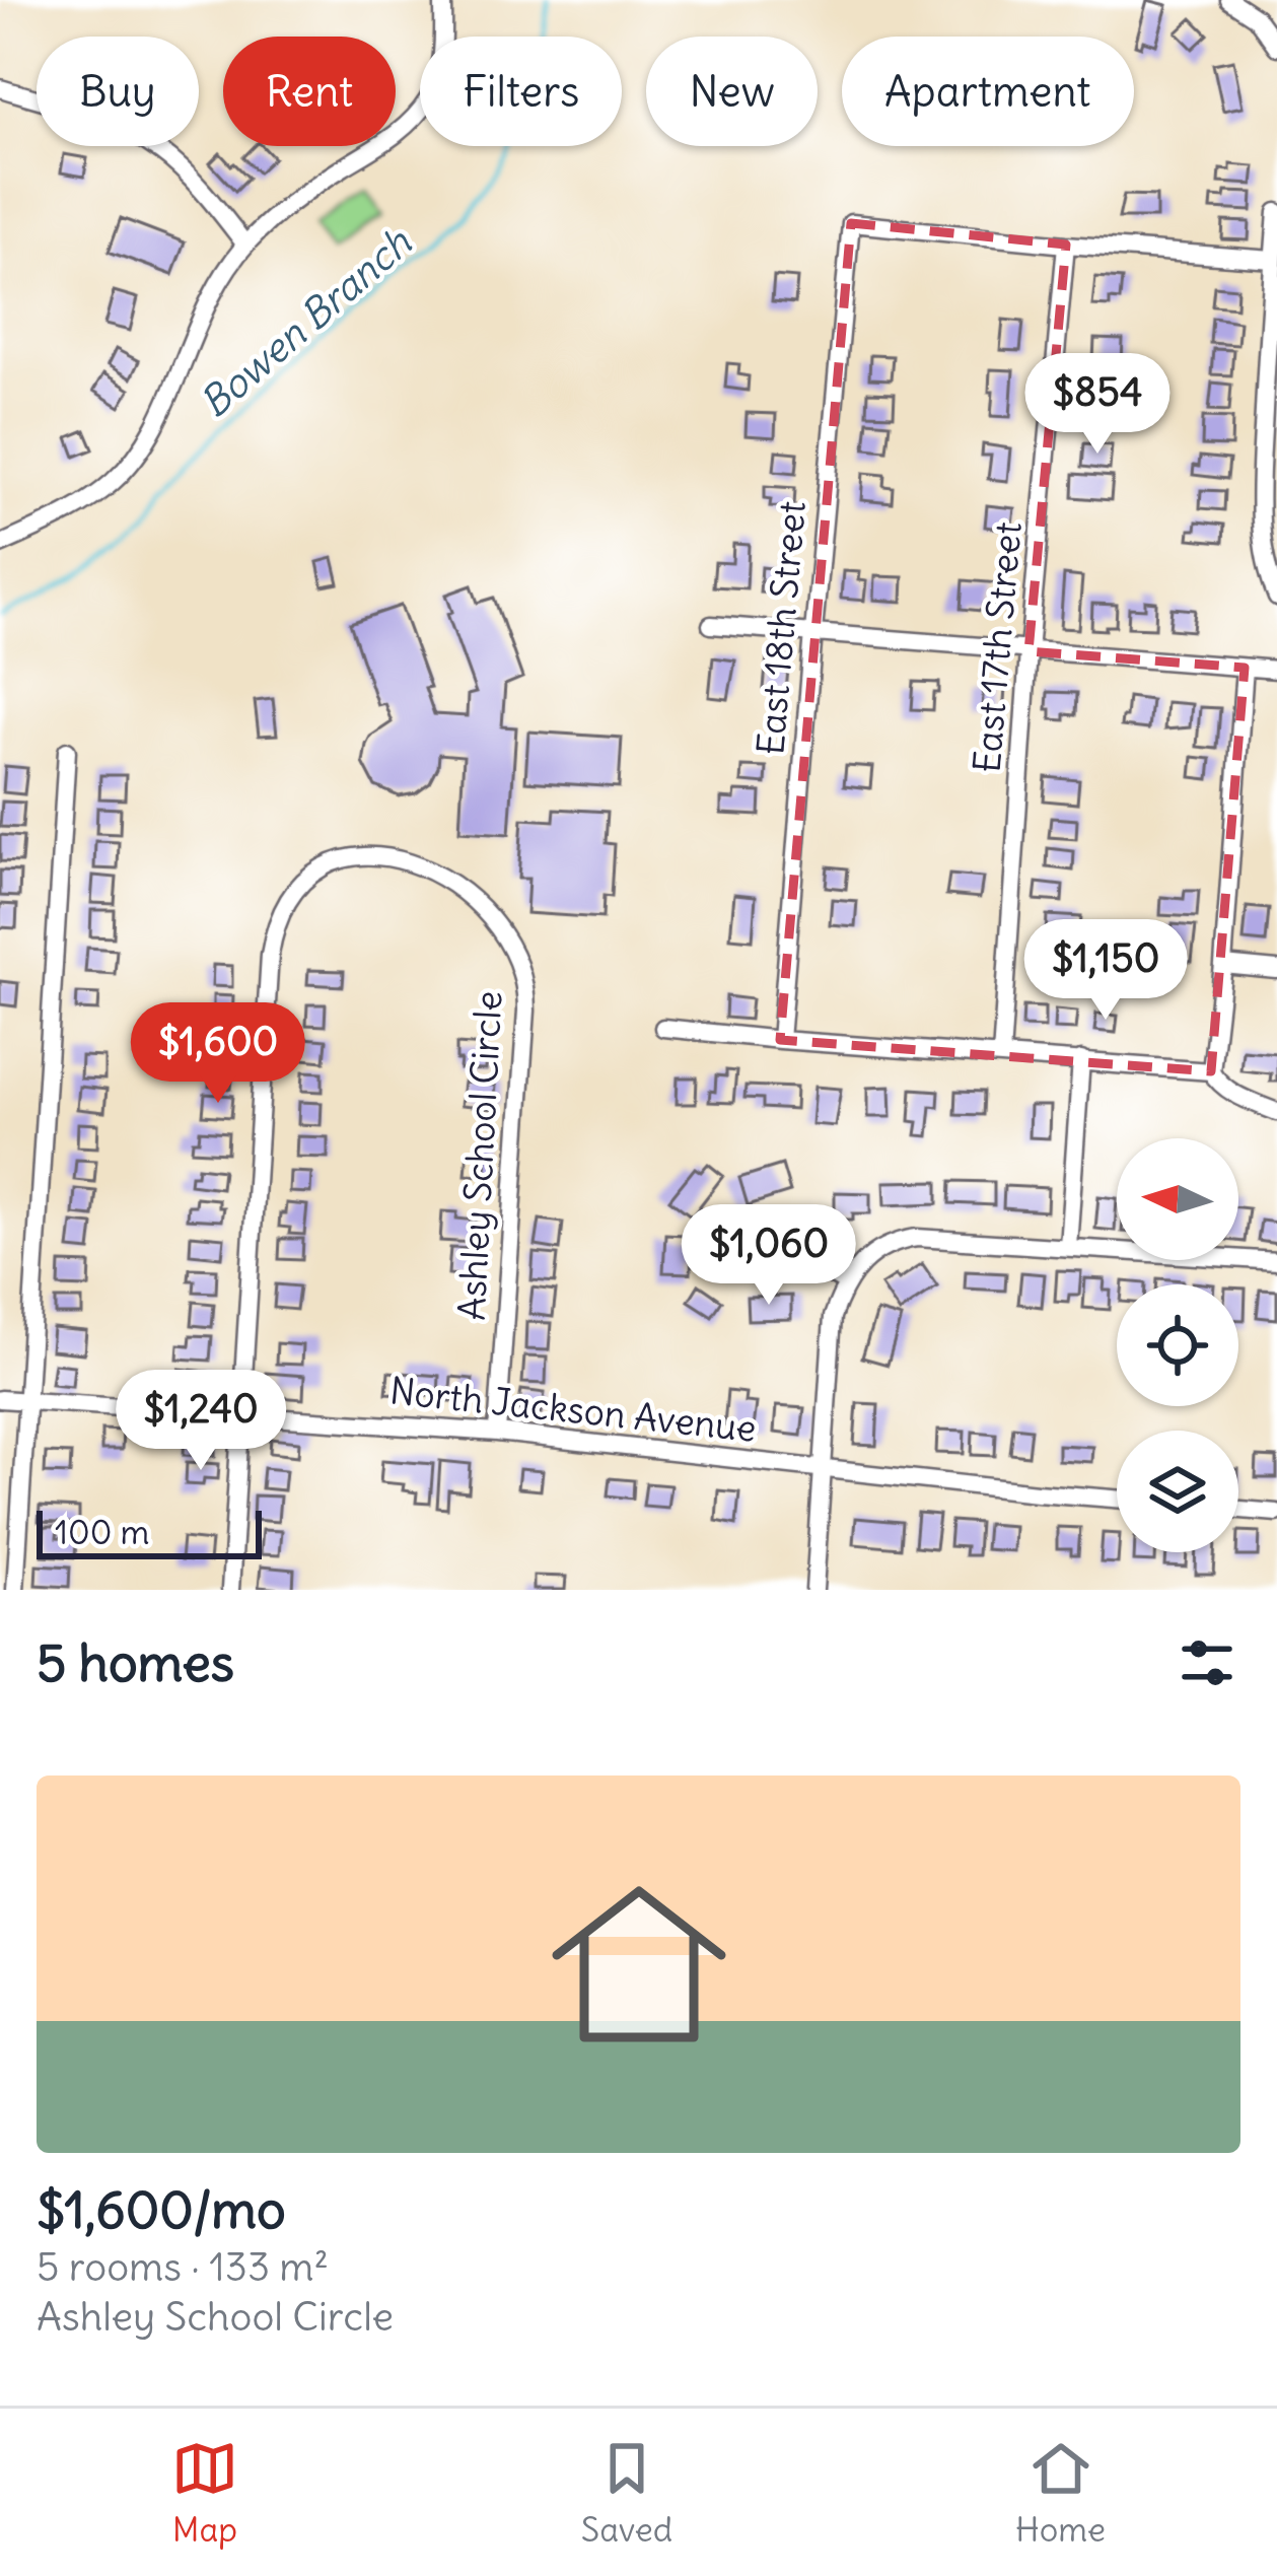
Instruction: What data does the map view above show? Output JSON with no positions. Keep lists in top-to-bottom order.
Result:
{
  "streets": {
    "street": [
      "East 18th Street",
      "East 17th Street",
      "Ashley School Circle",
      "North Jackson Avenue"
    ]
  },
  "crossings": [
    ["East 18th Street", "East 17th Street"],
    ["Ashley School Circle", "North Jackson Avenue"]
  ],
  "water": ["Bowen Branch"],
  "scale_bar": "100 m",
  "north": "left",
  "page": {
    "chip": [
      "Buy",
      "Rent",
      "Filters",
      "New",
      "Apartment"
    ],
    "price": [
      "$854",
      "$1,150",
      "$1,600",
      "$1,060",
      "$1,240"
    ],
    "scale": "100 m",
    "heading": "5 homes",
    "list": [
      {
        "name": "$1,600/mo",
        "note": "5 rooms · 133 m² · Ashley School Circle"
      }
    ],
    "tabs": ["Map", "Saved", "Home"]
  }
}
